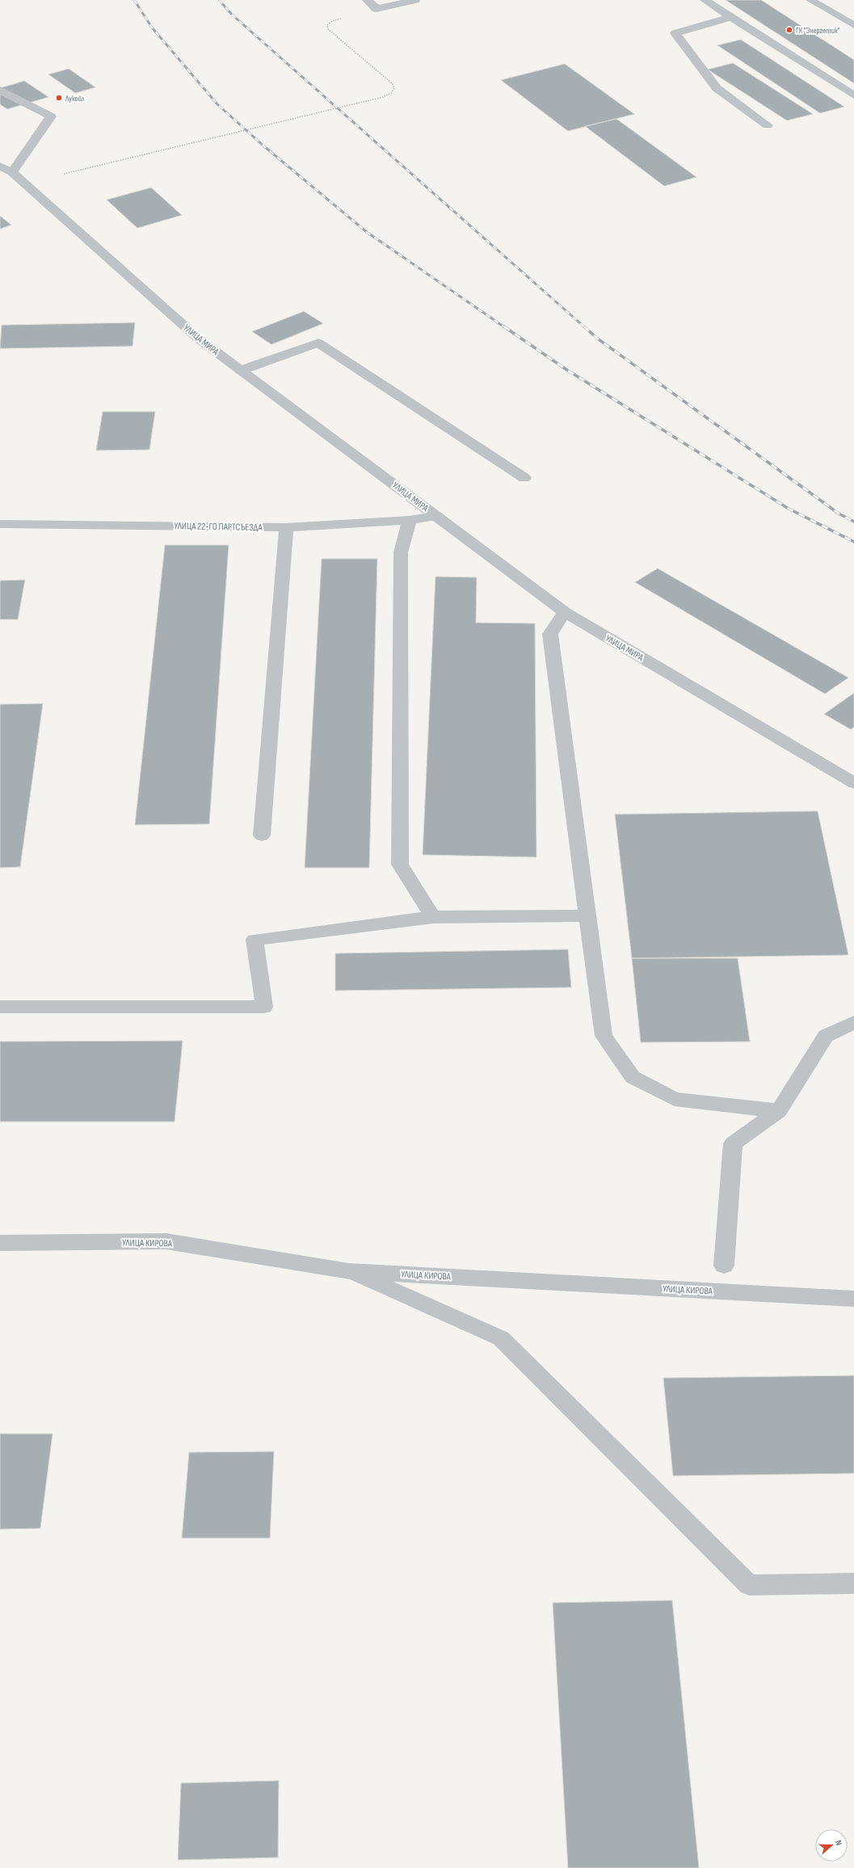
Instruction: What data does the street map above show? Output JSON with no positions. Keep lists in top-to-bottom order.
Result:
{
  "streets": {
    "street": ["УЛИЦА МИРА", "УЛИЦА 22-ГО ПАРТСЪЕЗДА", "УЛИЦА КИРОВА"]
  },
  "crossings": [
    ["УЛИЦА МИРА", "УЛИЦА 22-ГО ПАРТСЪЕЗДА"]
  ],
  "places": ["ГК \"Энергетик\"", "Лукойл"],
  "north": "right"
}
